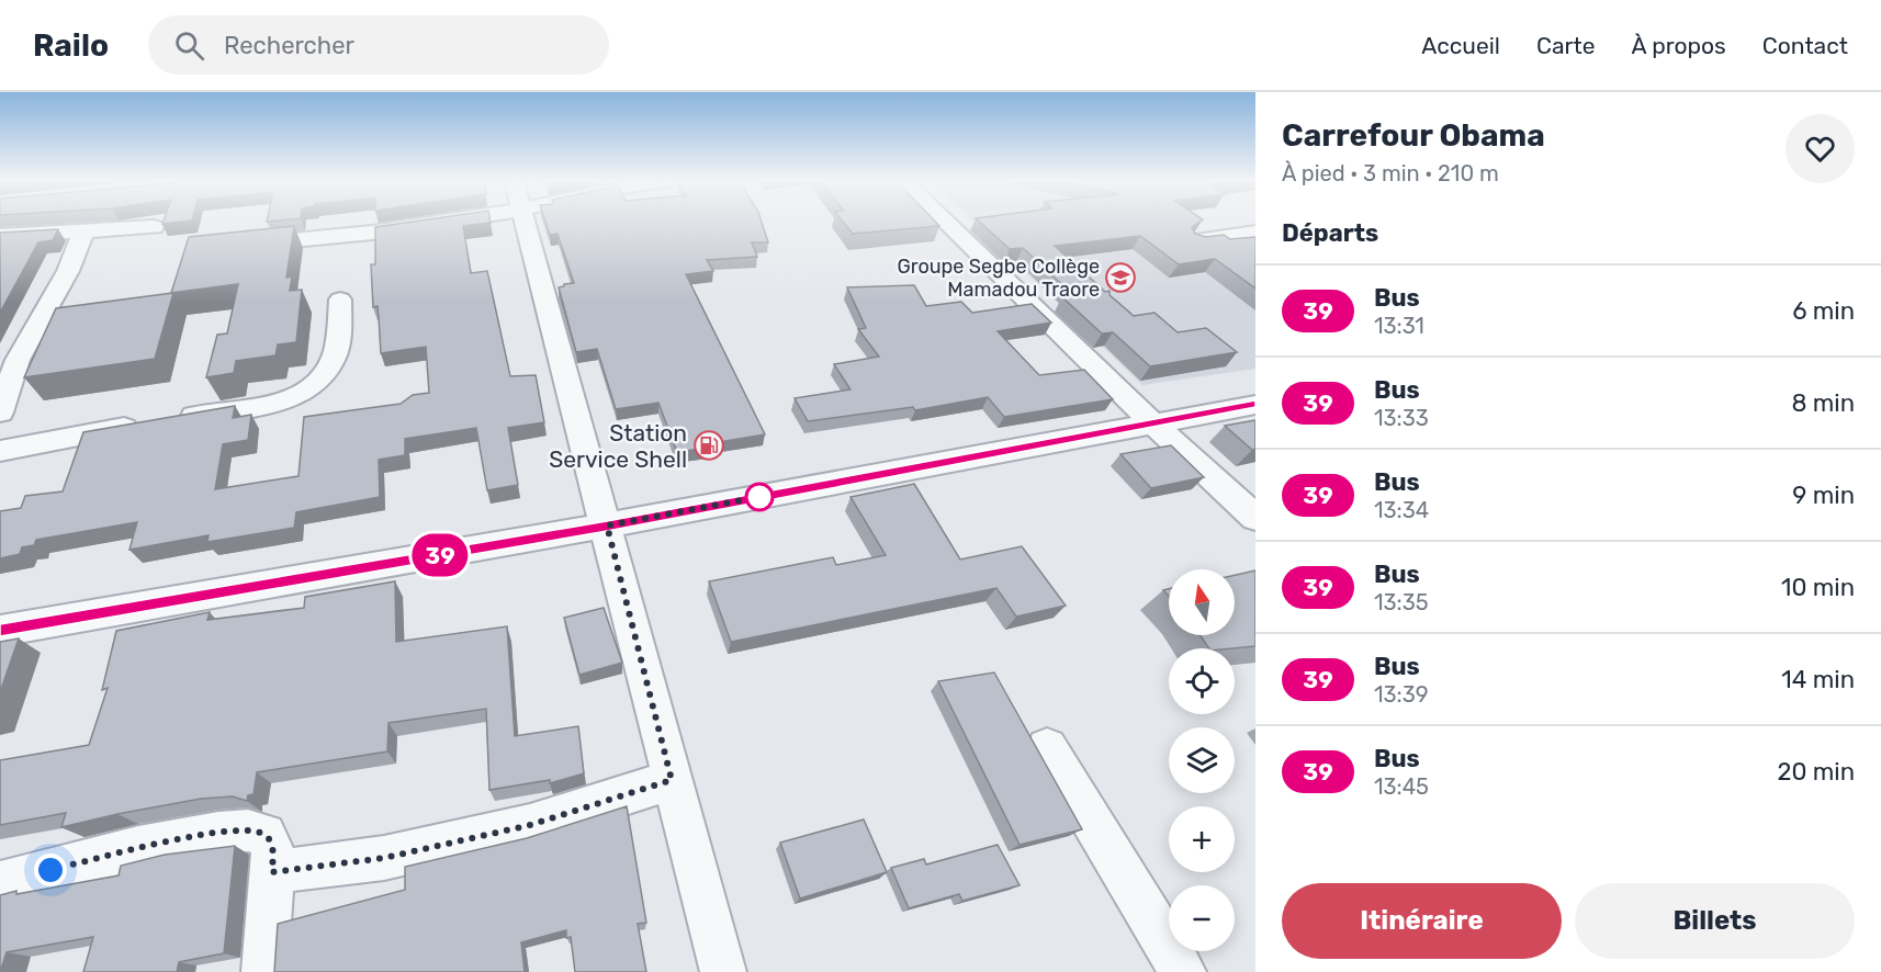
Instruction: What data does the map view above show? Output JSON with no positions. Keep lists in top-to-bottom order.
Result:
{
  "places": {
    "school or university": ["Groupe Segbe Collège Mamadou Traore"],
    "fuel station": ["Station Service Shell"]
  },
  "lines": ["bus line 39"],
  "north": "top",
  "page": {
    "header": "Railo",
    "search": "Rechercher",
    "nav": [
      "Accueil",
      "Carte",
      "À propos",
      "Contact"
    ],
    "on_map": "39",
    "heading": [
      ["Carrefour Obama", "À pied · 3 min · 210 m"],
      "Départs"
    ],
    "list": [
      {
        "mark": "39",
        "name": "Bus",
        "note": "13:31",
        "value": "6 min"
      },
      {
        "mark": "39",
        "name": "Bus",
        "note": "13:33",
        "value": "8 min"
      },
      {
        "mark": "39",
        "name": "Bus",
        "note": "13:34",
        "value": "9 min"
      },
      {
        "mark": "39",
        "name": "Bus",
        "note": "13:35",
        "value": "10 min"
      },
      {
        "mark": "39",
        "name": "Bus",
        "note": "13:39",
        "value": "14 min"
      },
      {
        "mark": "39",
        "name": "Bus",
        "note": "13:45",
        "value": "20 min"
      }
    ],
    "map_buttons": ["+", "−"],
    "buttons": ["Itinéraire", "Billets"]
  }
}
